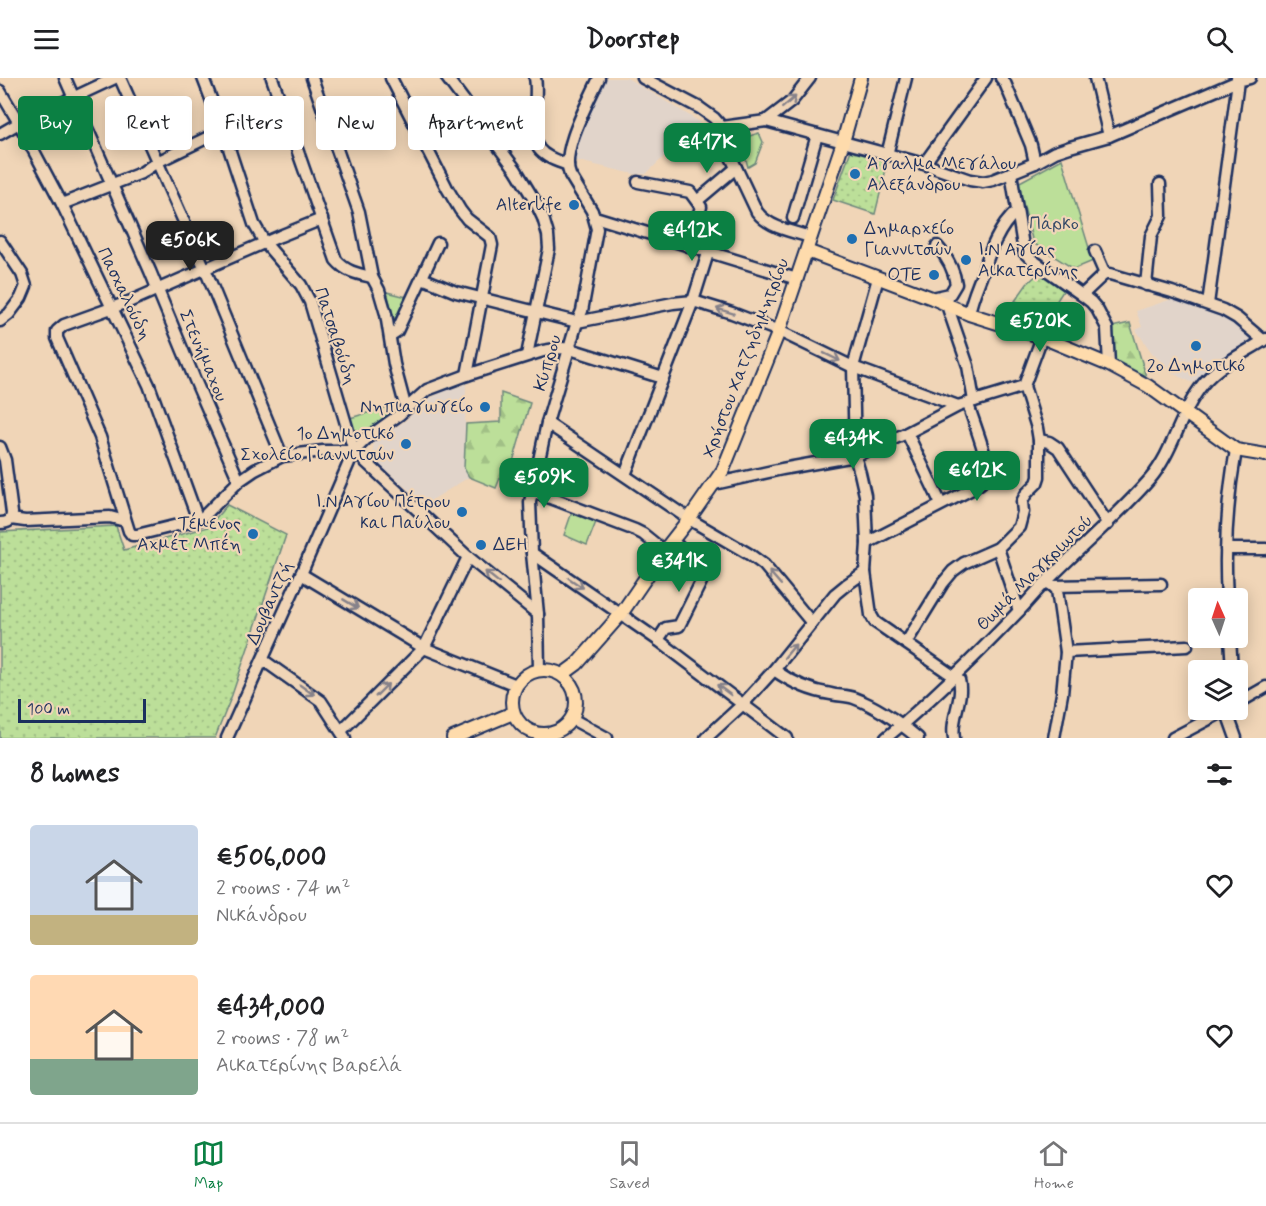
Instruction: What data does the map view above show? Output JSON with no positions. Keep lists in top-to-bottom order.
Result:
{
  "streets": {
    "main road": ["Χρήστου Χατζηδημητρίου"],
    "street": [
      "Πασχαλούδη",
      "Πατσαβούδη",
      "Στενήμαχου",
      "Κύπρου",
      "Θωμά Μαγκριωτού",
      "Δουβαντζή"
    ]
  },
  "crossings": [
    ["Πατσαβούδη", "Δουβαντζή"],
    ["Χρήστου Χατζηδημητρίου", "Κύπρου"]
  ],
  "parks": ["Πάρκο"],
  "places": [
    "Άγαλμα Μεγάλου Αλεξάνδρου",
    "Alterlife",
    "Δημαρχείο Γιαννιτσών",
    "Ι.Ν Αγίας Αικατερίνης",
    "ΟΤΕ",
    "2ο Δημοτικό",
    "Νηπιαγωγείο",
    "1ο Δημοτικό Σχολείο Γιαννιτσών",
    "Ι.Ν Αγίου Πέτρου και Παύλου",
    "Τέμενος Αχμέτ Μπέη",
    "ΔΕΗ"
  ],
  "scale_bar": "100 m",
  "north": "top",
  "page": {
    "header": "Doorstep",
    "chip": [
      "Buy",
      "Rent",
      "Filters",
      "New",
      "Apartment"
    ],
    "price": [
      "€417K",
      "€412K",
      "€506K",
      "€520K",
      "€434K",
      "€612K",
      "€509K",
      "€341K"
    ],
    "scale": "100 m",
    "heading": "8 homes",
    "list": [
      {
        "name": "€506,000",
        "note": "2 rooms · 74 m² · Νικάνδρου"
      },
      {
        "name": "€434,000",
        "note": "2 rooms · 78 m² · Αικατερίνης Βαρελά"
      }
    ],
    "tabs": ["Map", "Saved", "Home"]
  }
}
